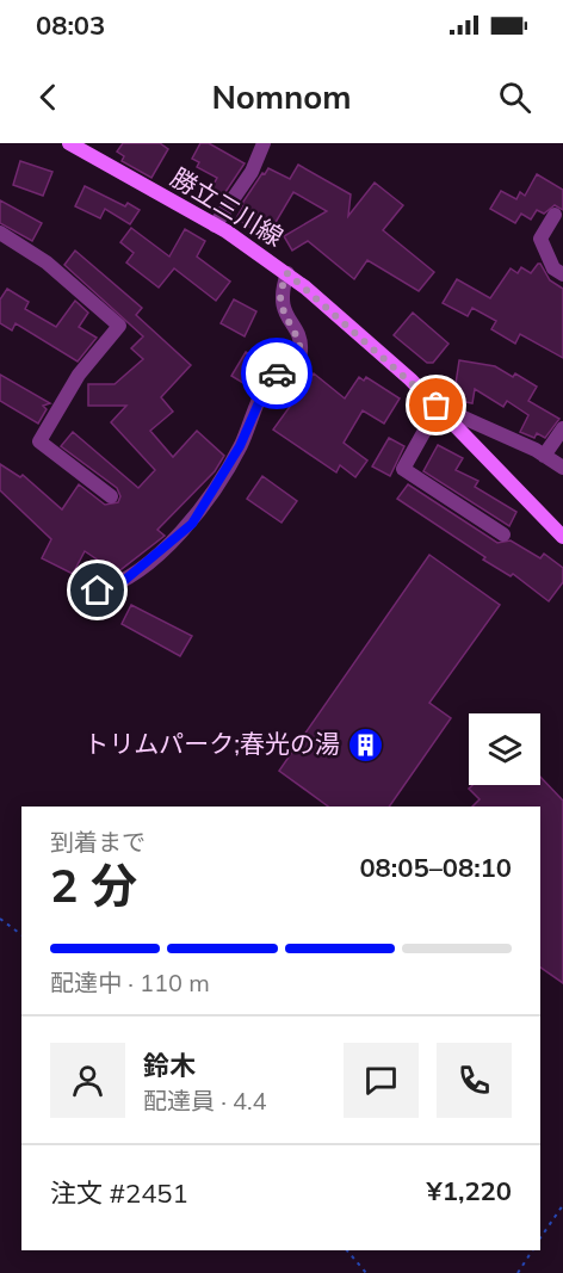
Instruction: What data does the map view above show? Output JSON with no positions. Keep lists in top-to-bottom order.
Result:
{
  "streets": {
    "main road": ["勝立三川線"]
  },
  "places": {
    "building": ["トリムパーク;春光の湯"]
  },
  "page": {
    "status": "08:03",
    "header": "Nomnom",
    "heading": ["2 分", "到着まで", "08:05–08:10"],
    "panel": [
      "鈴木",
      "配達員 · 4.4",
      "注文 #2451",
      "¥1,220"
    ],
    "bar": "配達中 · 110 m"
  }
}
